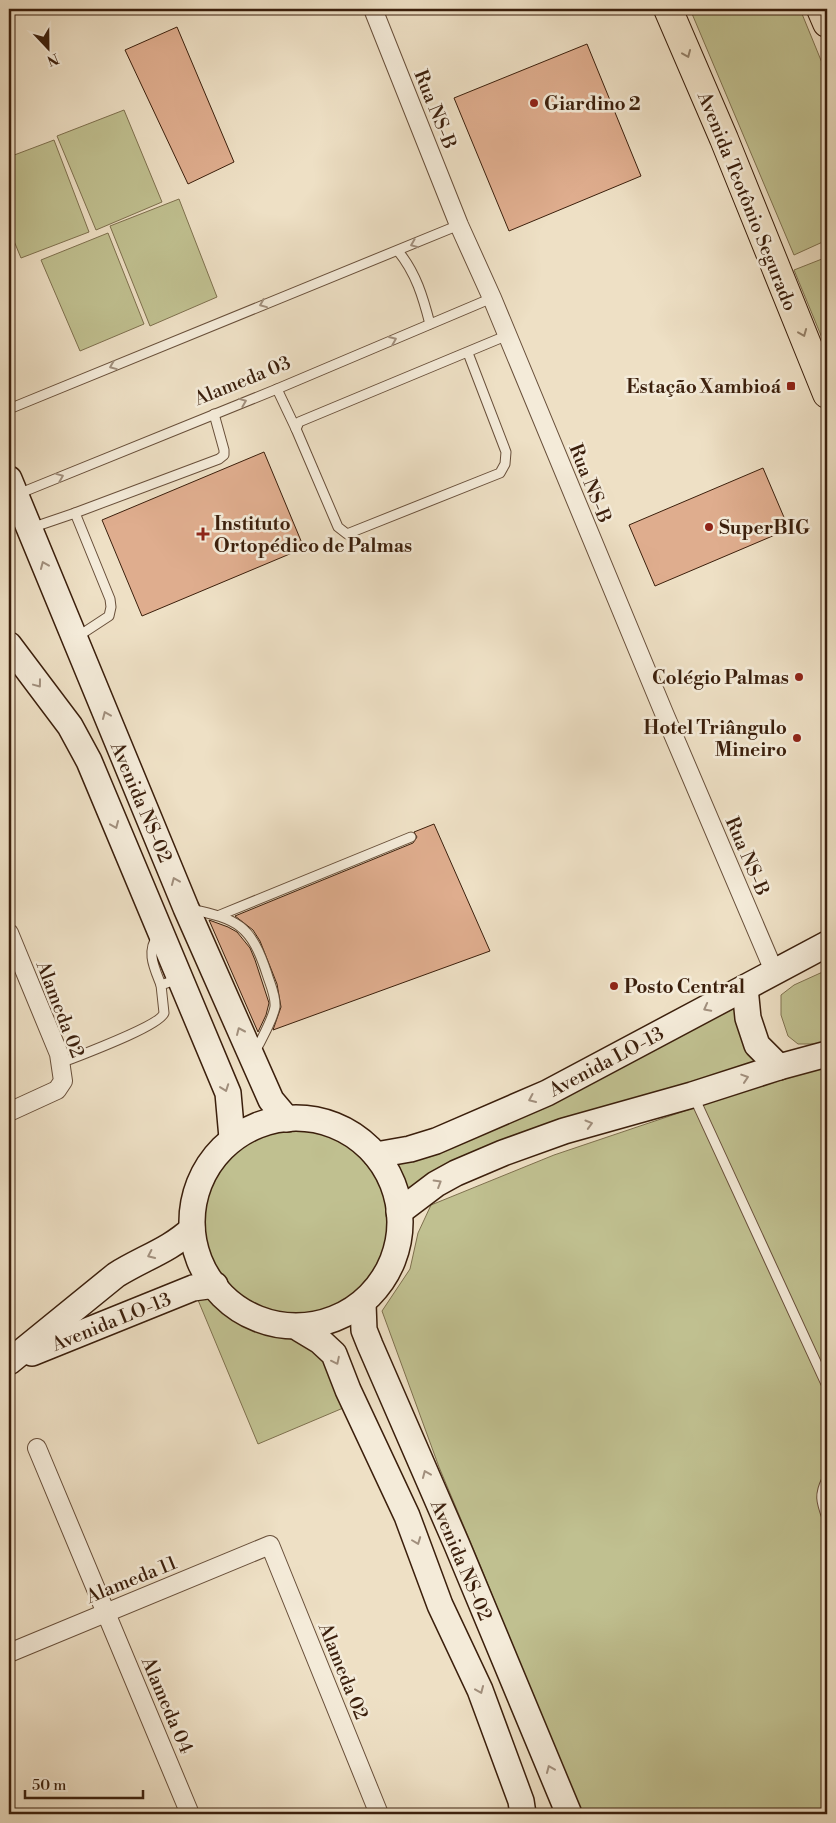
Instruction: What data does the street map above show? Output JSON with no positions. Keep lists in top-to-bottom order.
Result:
{
  "streets": {
    "main road": ["Avenida Teotônio Segurado"],
    "street": [
      "Rua NS-B",
      "Avenida NS-02",
      "Alameda 02",
      "Avenida LO-13",
      "Alameda 11",
      "Alameda 04"
    ],
    "lane": ["Alameda 03"]
  },
  "crossings": [
    ["Rua NS-B", "Alameda 03"],
    ["Rua NS-B", "Avenida LO-13"],
    ["Alameda 03", "Avenida NS-02"],
    ["Alameda 02", "Alameda 11"],
    ["Alameda 11", "Alameda 04"]
  ],
  "one_way": ["Avenida Teotônio Segurado"],
  "places": {
    "other": [
      "Giardino 2",
      "SuperBIG",
      "Colégio Palmas",
      "Hotel Triângulo Mineiro",
      "Posto Central"
    ],
    "transit": ["Estação Xambioá"],
    "health": ["Instituto Ortopédico de Palmas"]
  },
  "scale_bar": "50 m",
  "north": "bottom"
}
